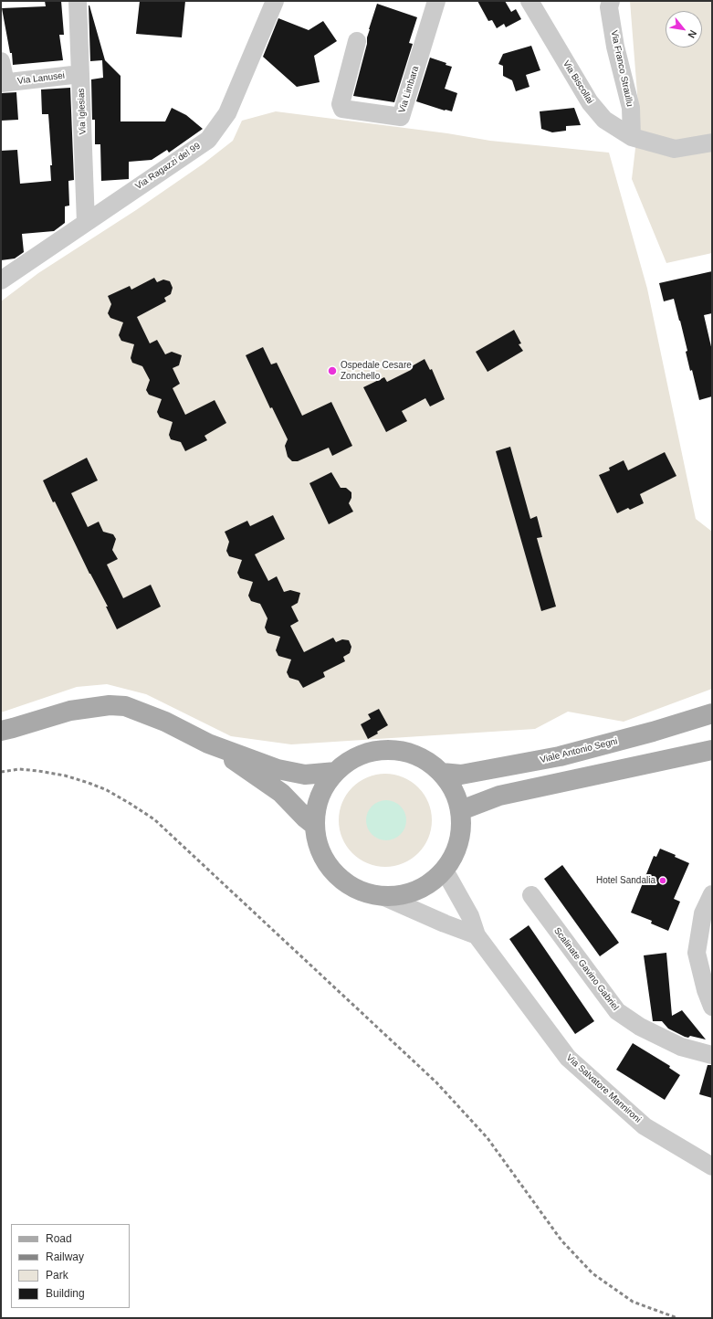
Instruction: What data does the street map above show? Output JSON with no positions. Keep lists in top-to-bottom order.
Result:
{
  "streets": {
    "main road": ["Viale Antonio Segni"],
    "street": [
      "Via Franco Straullu",
      "Via Lanusei",
      "Via Biscollai",
      "Via Limbara",
      "Via Iglesias",
      "Via Ragazzi del 99",
      "Scalinate Gavino Gabriel",
      "Via Salvatore Mannironi"
    ]
  },
  "crossings": [
    ["Via Franco Straullu", "Via Biscollai"],
    ["Via Lanusei", "Via Iglesias"],
    ["Via Iglesias", "Via Ragazzi del 99"]
  ],
  "places": ["Ospedale Cesare Zonchello", "Hotel Sandalia"],
  "legend": [
    "Road",
    "Railway",
    "Park",
    "Building"
  ],
  "north": "bottom right"
}
